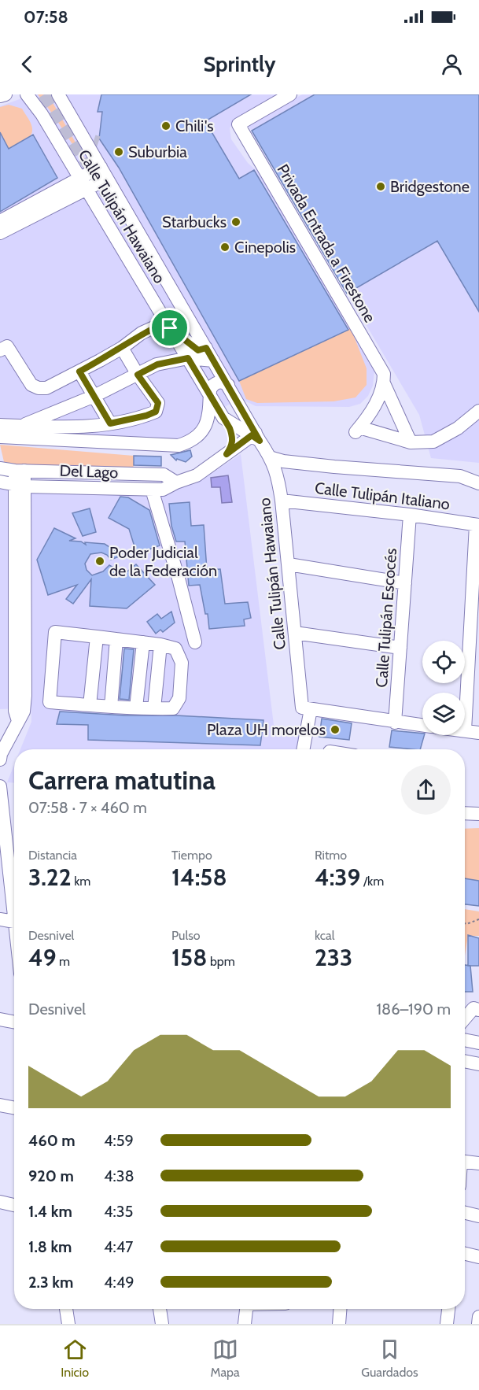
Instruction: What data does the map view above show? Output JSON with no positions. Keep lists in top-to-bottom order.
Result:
{
  "streets": {
    "street": [
      "Calle Tulipán Hawaiano",
      "Privada Entrada a Firestone",
      "Del Lago",
      "Calle Tulipán Italiano",
      "Calle Tulipán Escocés"
    ]
  },
  "crossings": [
    ["Calle Tulipán Hawaiano", "Del Lago"],
    ["Calle Tulipán Hawaiano", "Calle Tulipán Italiano"],
    ["Calle Tulipán Italiano", "Calle Tulipán Escocés"]
  ],
  "places": [
    "Chili's",
    "Suburbia",
    "Bridgestone",
    "Starbucks",
    "Cinepolis",
    "Poder Judicial de la Federación",
    "Plaza UH morelos"
  ],
  "page": {
    "status": "07:58",
    "header": "Sprintly",
    "heading": ["Carrera matutina", "07:58 · 7 × 460 m"],
    "stats": [
      ["Distancia", "3.22 km"],
      ["Tiempo", "14:58"],
      ["Ritmo", "4:39 /km"],
      ["Desnivel", "49 m"],
      ["Pulso", "158 bpm"],
      ["kcal", "233"]
    ],
    "chart": ["Desnivel", "186–190 m"],
    "list": [
      {
        "name": "460 m",
        "note": "4:59"
      },
      {
        "name": "920 m",
        "note": "4:38"
      },
      {
        "name": "1.4 km",
        "note": "4:35"
      },
      {
        "name": "1.8 km",
        "note": "4:47"
      },
      {
        "name": "2.3 km",
        "note": "4:49"
      }
    ],
    "tabs": ["Inicio", "Mapa", "Guardados"]
  }
}
